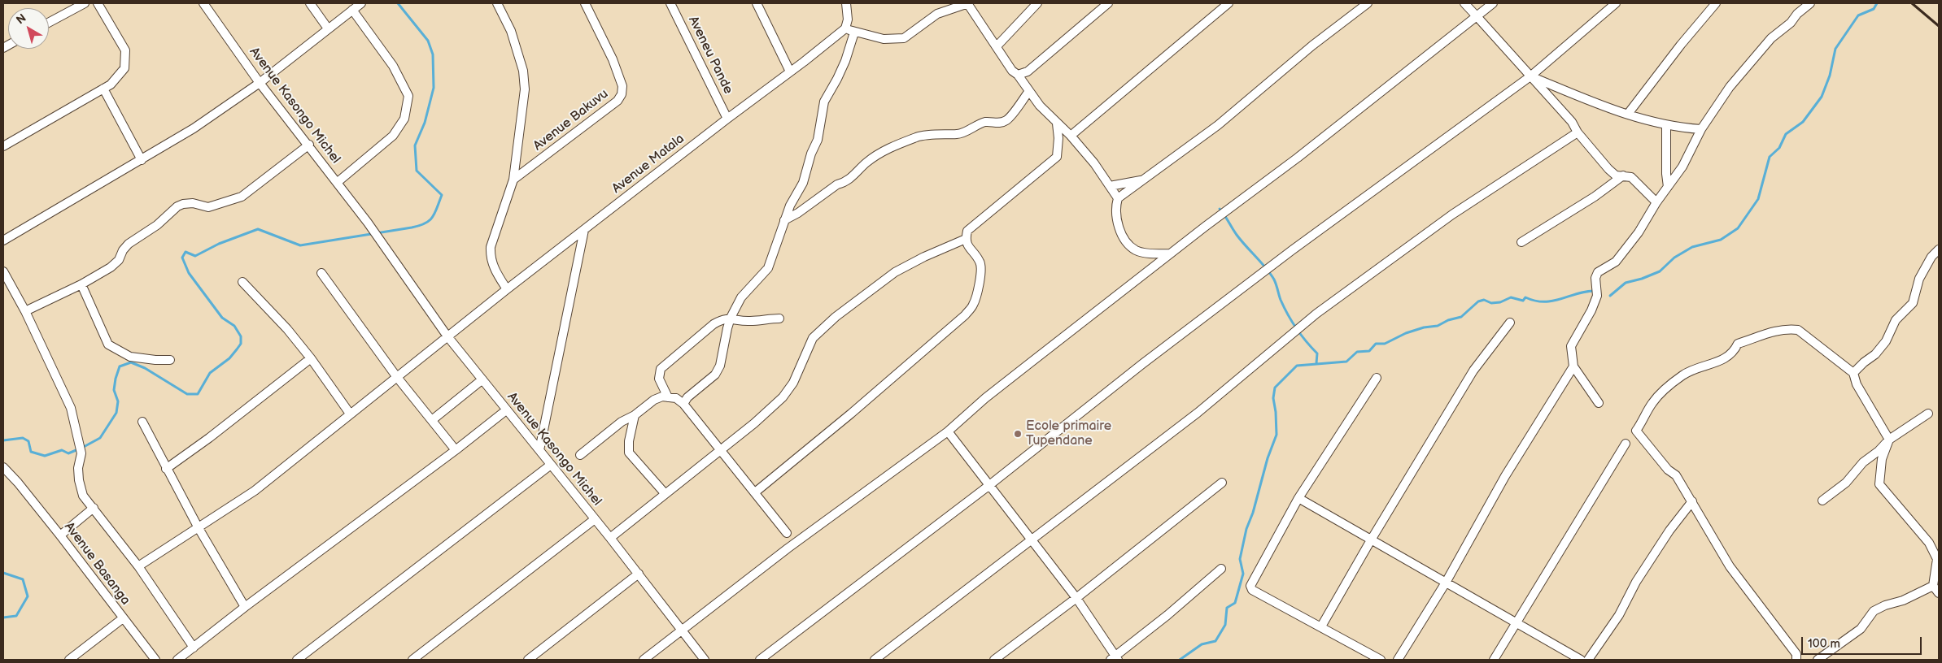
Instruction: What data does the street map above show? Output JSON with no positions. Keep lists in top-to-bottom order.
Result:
{
  "streets": {
    "street": [
      "Aveneu Pande",
      "Avenue Kasongo Michel",
      "Avenue Bakuvu",
      "Avenue Matala",
      "Avenue Basanga"
    ]
  },
  "crossings": [
    ["Aveneu Pande", "Avenue Matala"],
    ["Avenue Kasongo Michel", "Avenue Matala"]
  ],
  "places": ["Ecole primaire Tupendane"],
  "scale_bar": "100 m",
  "north": "top left"
}
